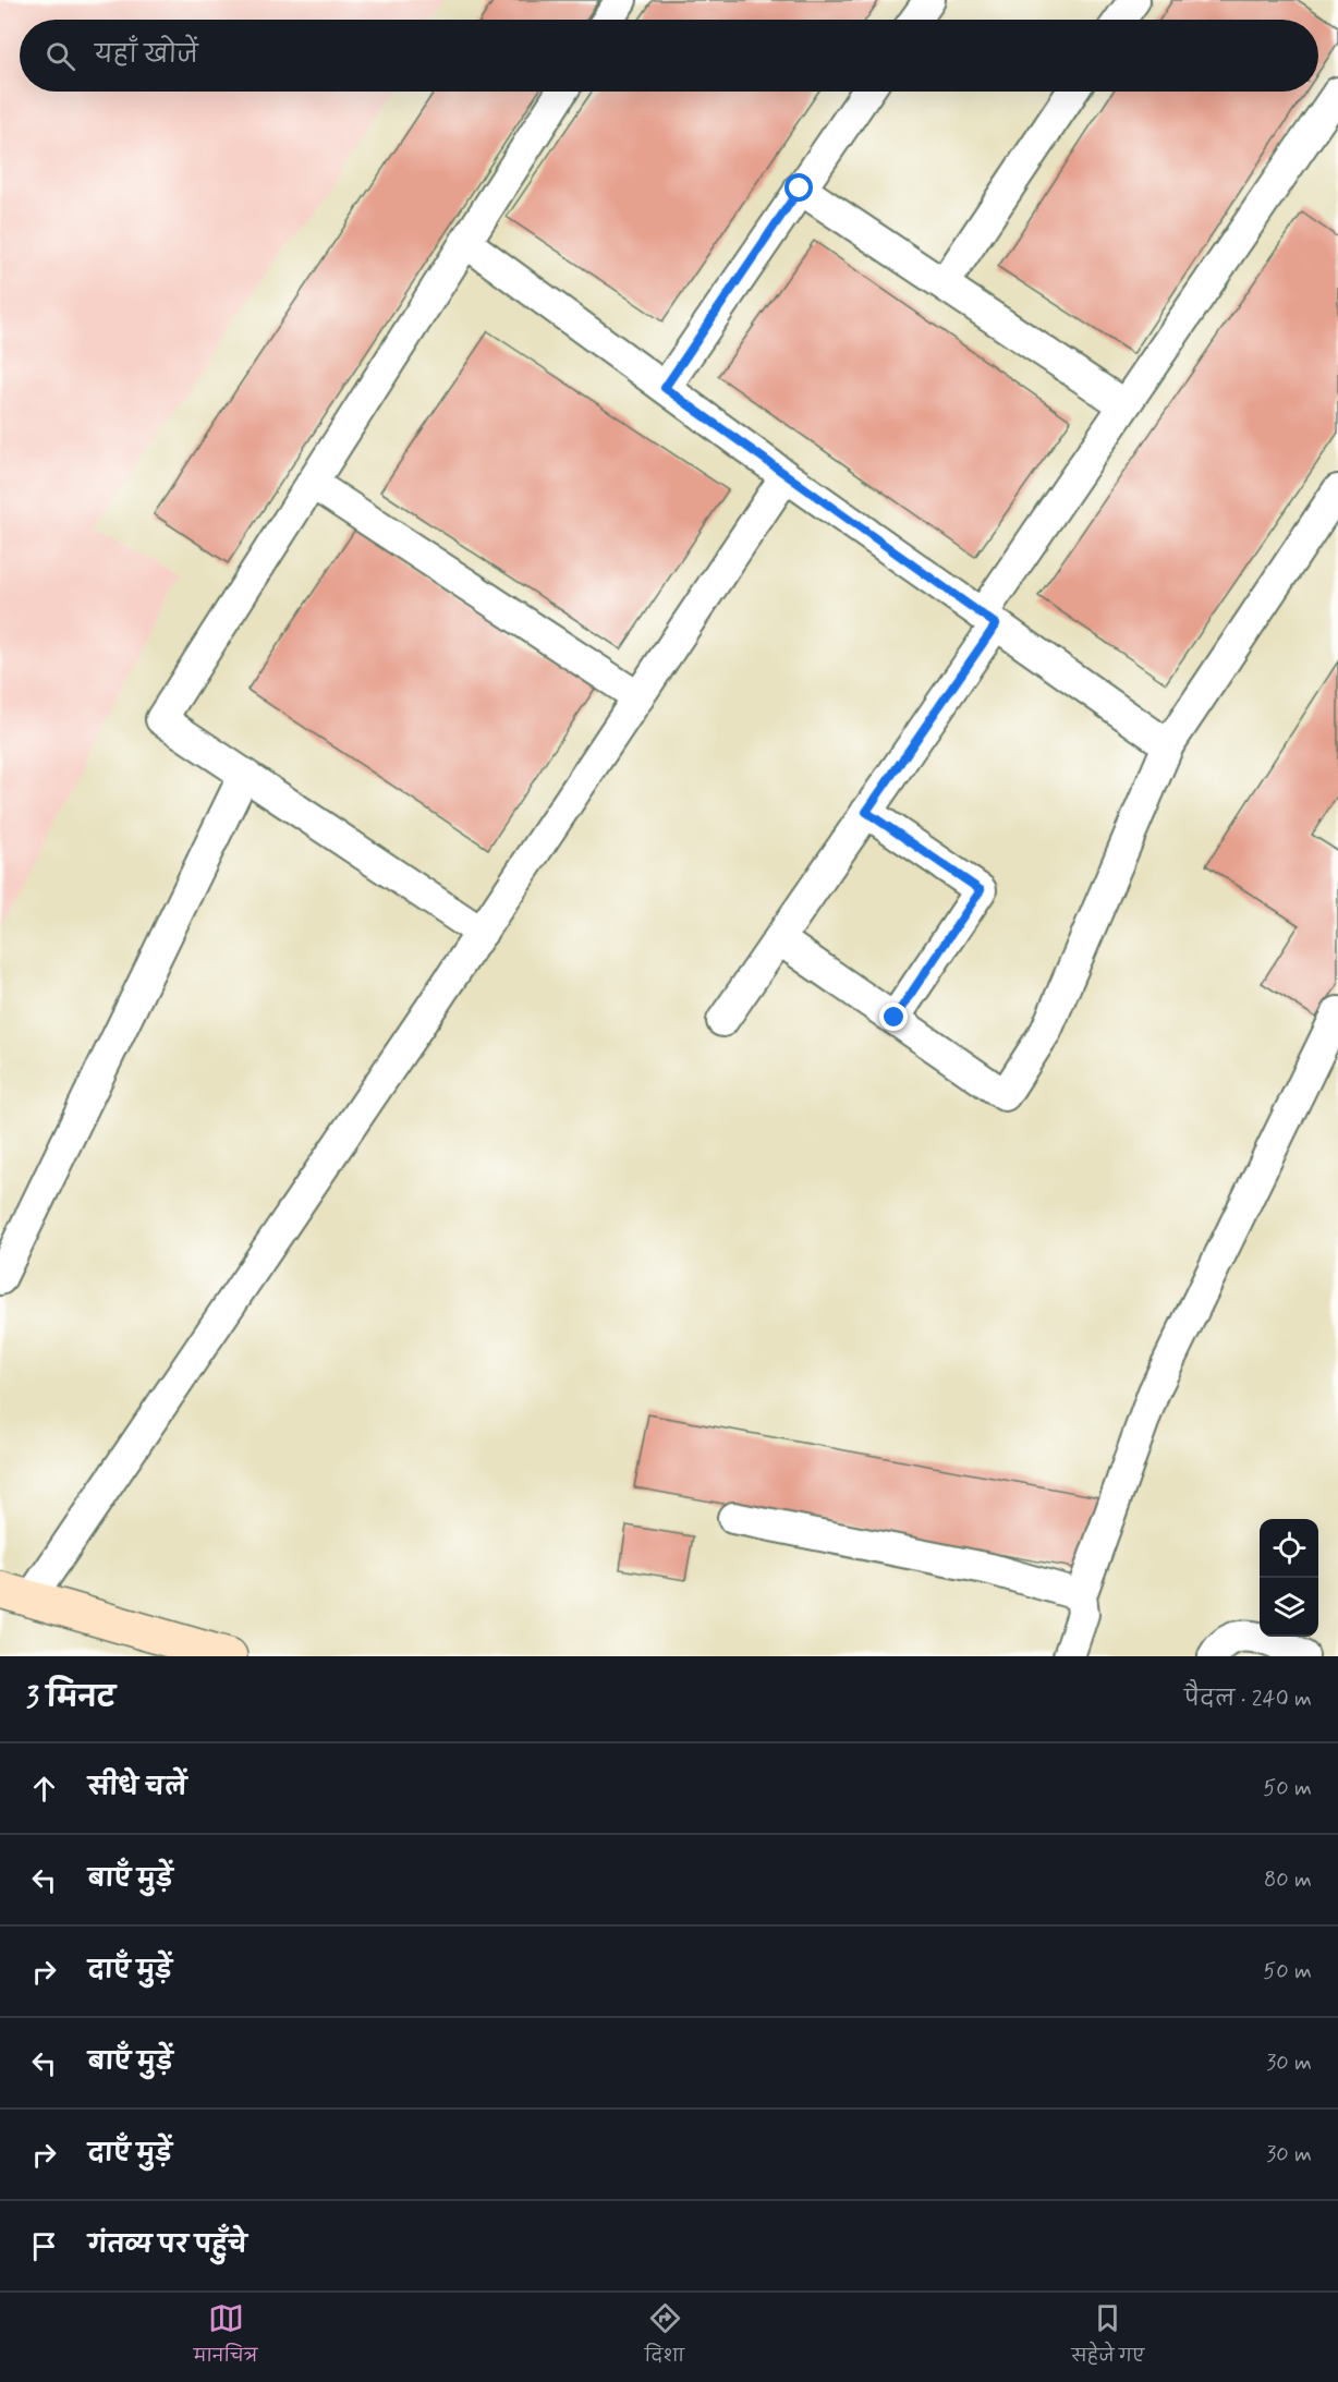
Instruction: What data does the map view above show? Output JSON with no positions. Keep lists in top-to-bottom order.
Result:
{
  "page": {
    "search": "यहाँ खोजें",
    "heading": ["3 मिनट", "पैदल · 240 m"],
    "list": [
      ["सीधे चलें", "50 m"],
      ["बाएँ मुड़ें", "80 m"],
      ["दाएँ मुड़ें", "50 m"],
      ["बाएँ मुड़ें", "30 m"],
      ["दाएँ मुड़ें", "30 m"],
      "गंतव्य पर पहुँचे"
    ],
    "nav": ["मानचित्र", "दिशा", "सहेजे गए"]
  }
}
